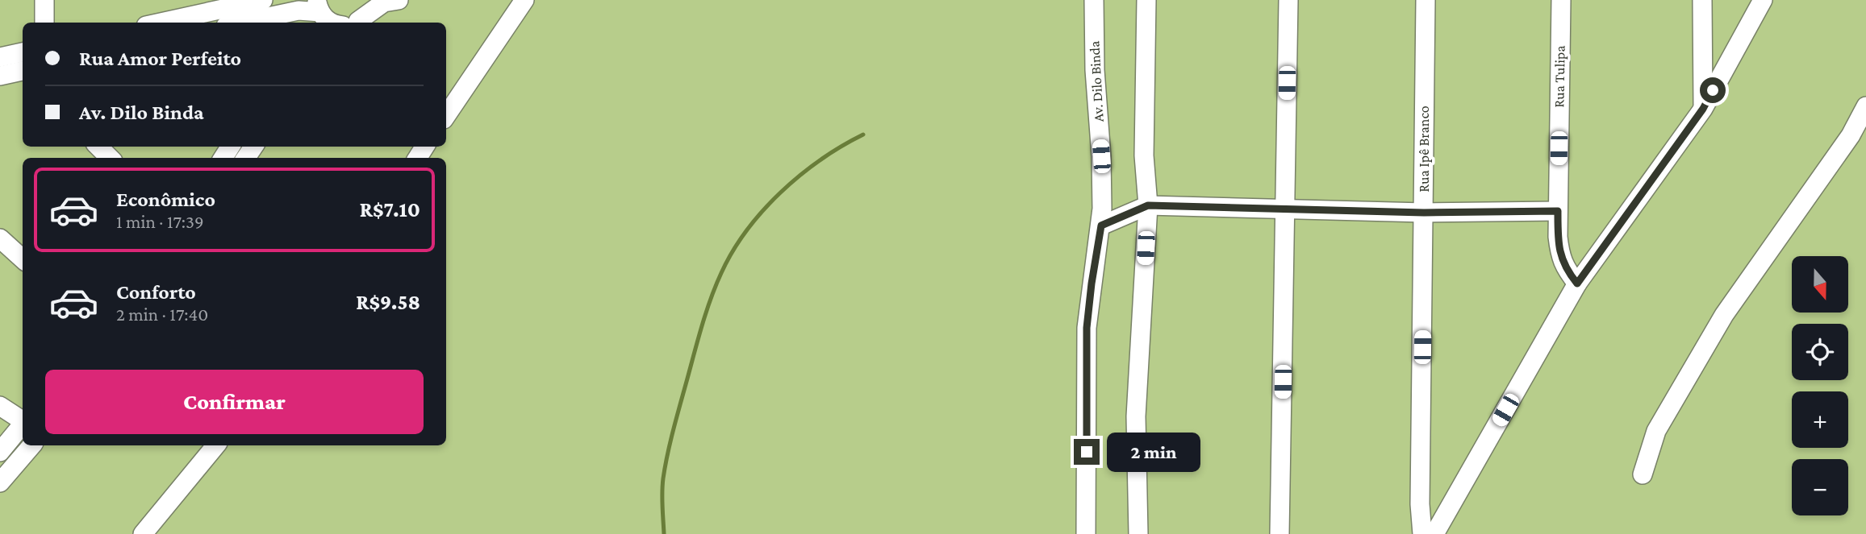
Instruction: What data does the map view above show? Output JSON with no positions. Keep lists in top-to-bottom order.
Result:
{
  "streets": {
    "street": ["Rua Tulipa", "Av. Dilo Binda", "Rua Ipê Branco"]
  },
  "north": "bottom",
  "page": {
    "banner": ["Rua Amor Perfeito", "Av. Dilo Binda"],
    "list": [
      {
        "name": "Econômico",
        "note": "1 min · 17:39",
        "value": "R$7.10"
      },
      {
        "name": "Conforto",
        "note": "2 min · 17:40",
        "value": "R$9.58"
      }
    ],
    "map_buttons": ["+", "−"],
    "buttons": "Confirmar",
    "bubble": "2 min"
  }
}
